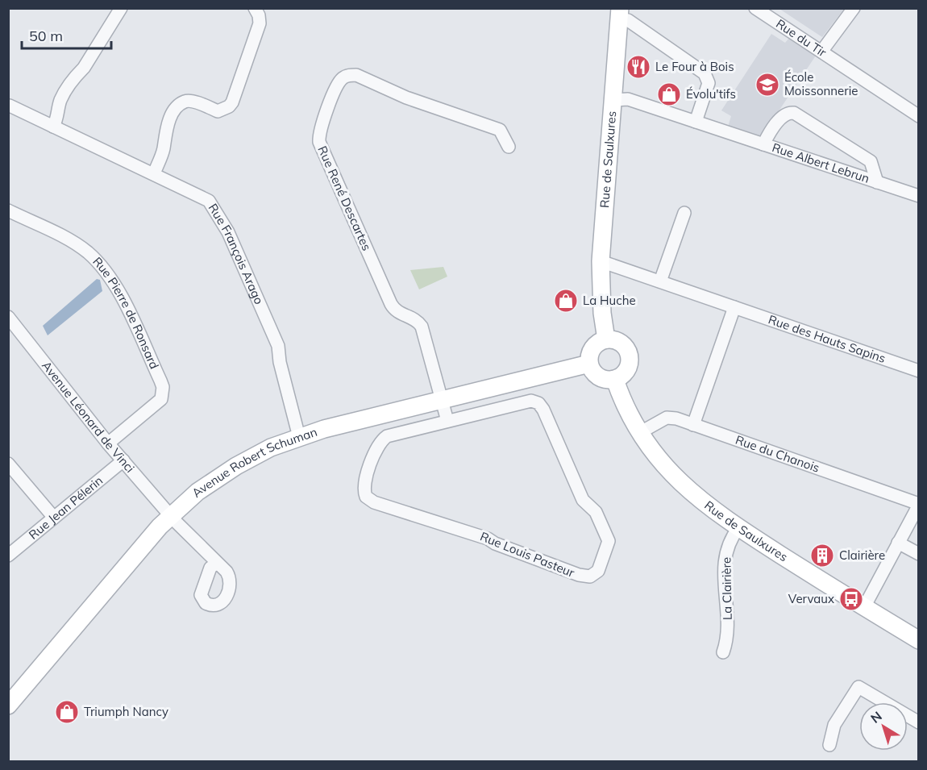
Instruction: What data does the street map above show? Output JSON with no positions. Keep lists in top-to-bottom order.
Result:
{
  "streets": {
    "street": [
      "Rue du Tir",
      "Rue de Saulxures",
      "Rue Albert Lebrun",
      "Rue René Descartes",
      "Rue François Arago",
      "Rue Pierre de Ronsard",
      "Rue des Hauts Sapins",
      "Avenue Léonard de Vinci",
      "Rue du Chanois",
      "Avenue Robert Schuman",
      "Rue Jean Pélerin",
      "Rue Louis Pasteur",
      "La Clairière"
    ]
  },
  "crossings": [
    ["Rue de Saulxures", "Rue Albert Lebrun"],
    ["Rue de Saulxures", "Rue des Hauts Sapins"],
    ["Rue de Saulxures", "Rue du Chanois"],
    ["Rue de Saulxures", "Avenue Robert Schuman"],
    ["Rue de Saulxures", "La Clairière"],
    ["Rue René Descartes", "Avenue Robert Schuman"],
    ["Rue François Arago", "Avenue Robert Schuman"],
    ["Rue Pierre de Ronsard", "Avenue Léonard de Vinci"],
    ["Avenue Léonard de Vinci", "Avenue Robert Schuman"],
    ["Avenue Léonard de Vinci", "Rue Jean Pélerin"]
  ],
  "places": {
    "restaurant": ["Le Four à Bois"],
    "school or university": ["École Moissonnerie"],
    "shop": ["Évolu'tifs", "La Huche", "Triumph Nancy"],
    "building": ["Clairière"],
    "bus stop": ["Vervaux"]
  },
  "scale_bar": "50 m",
  "north": "top left"
}
